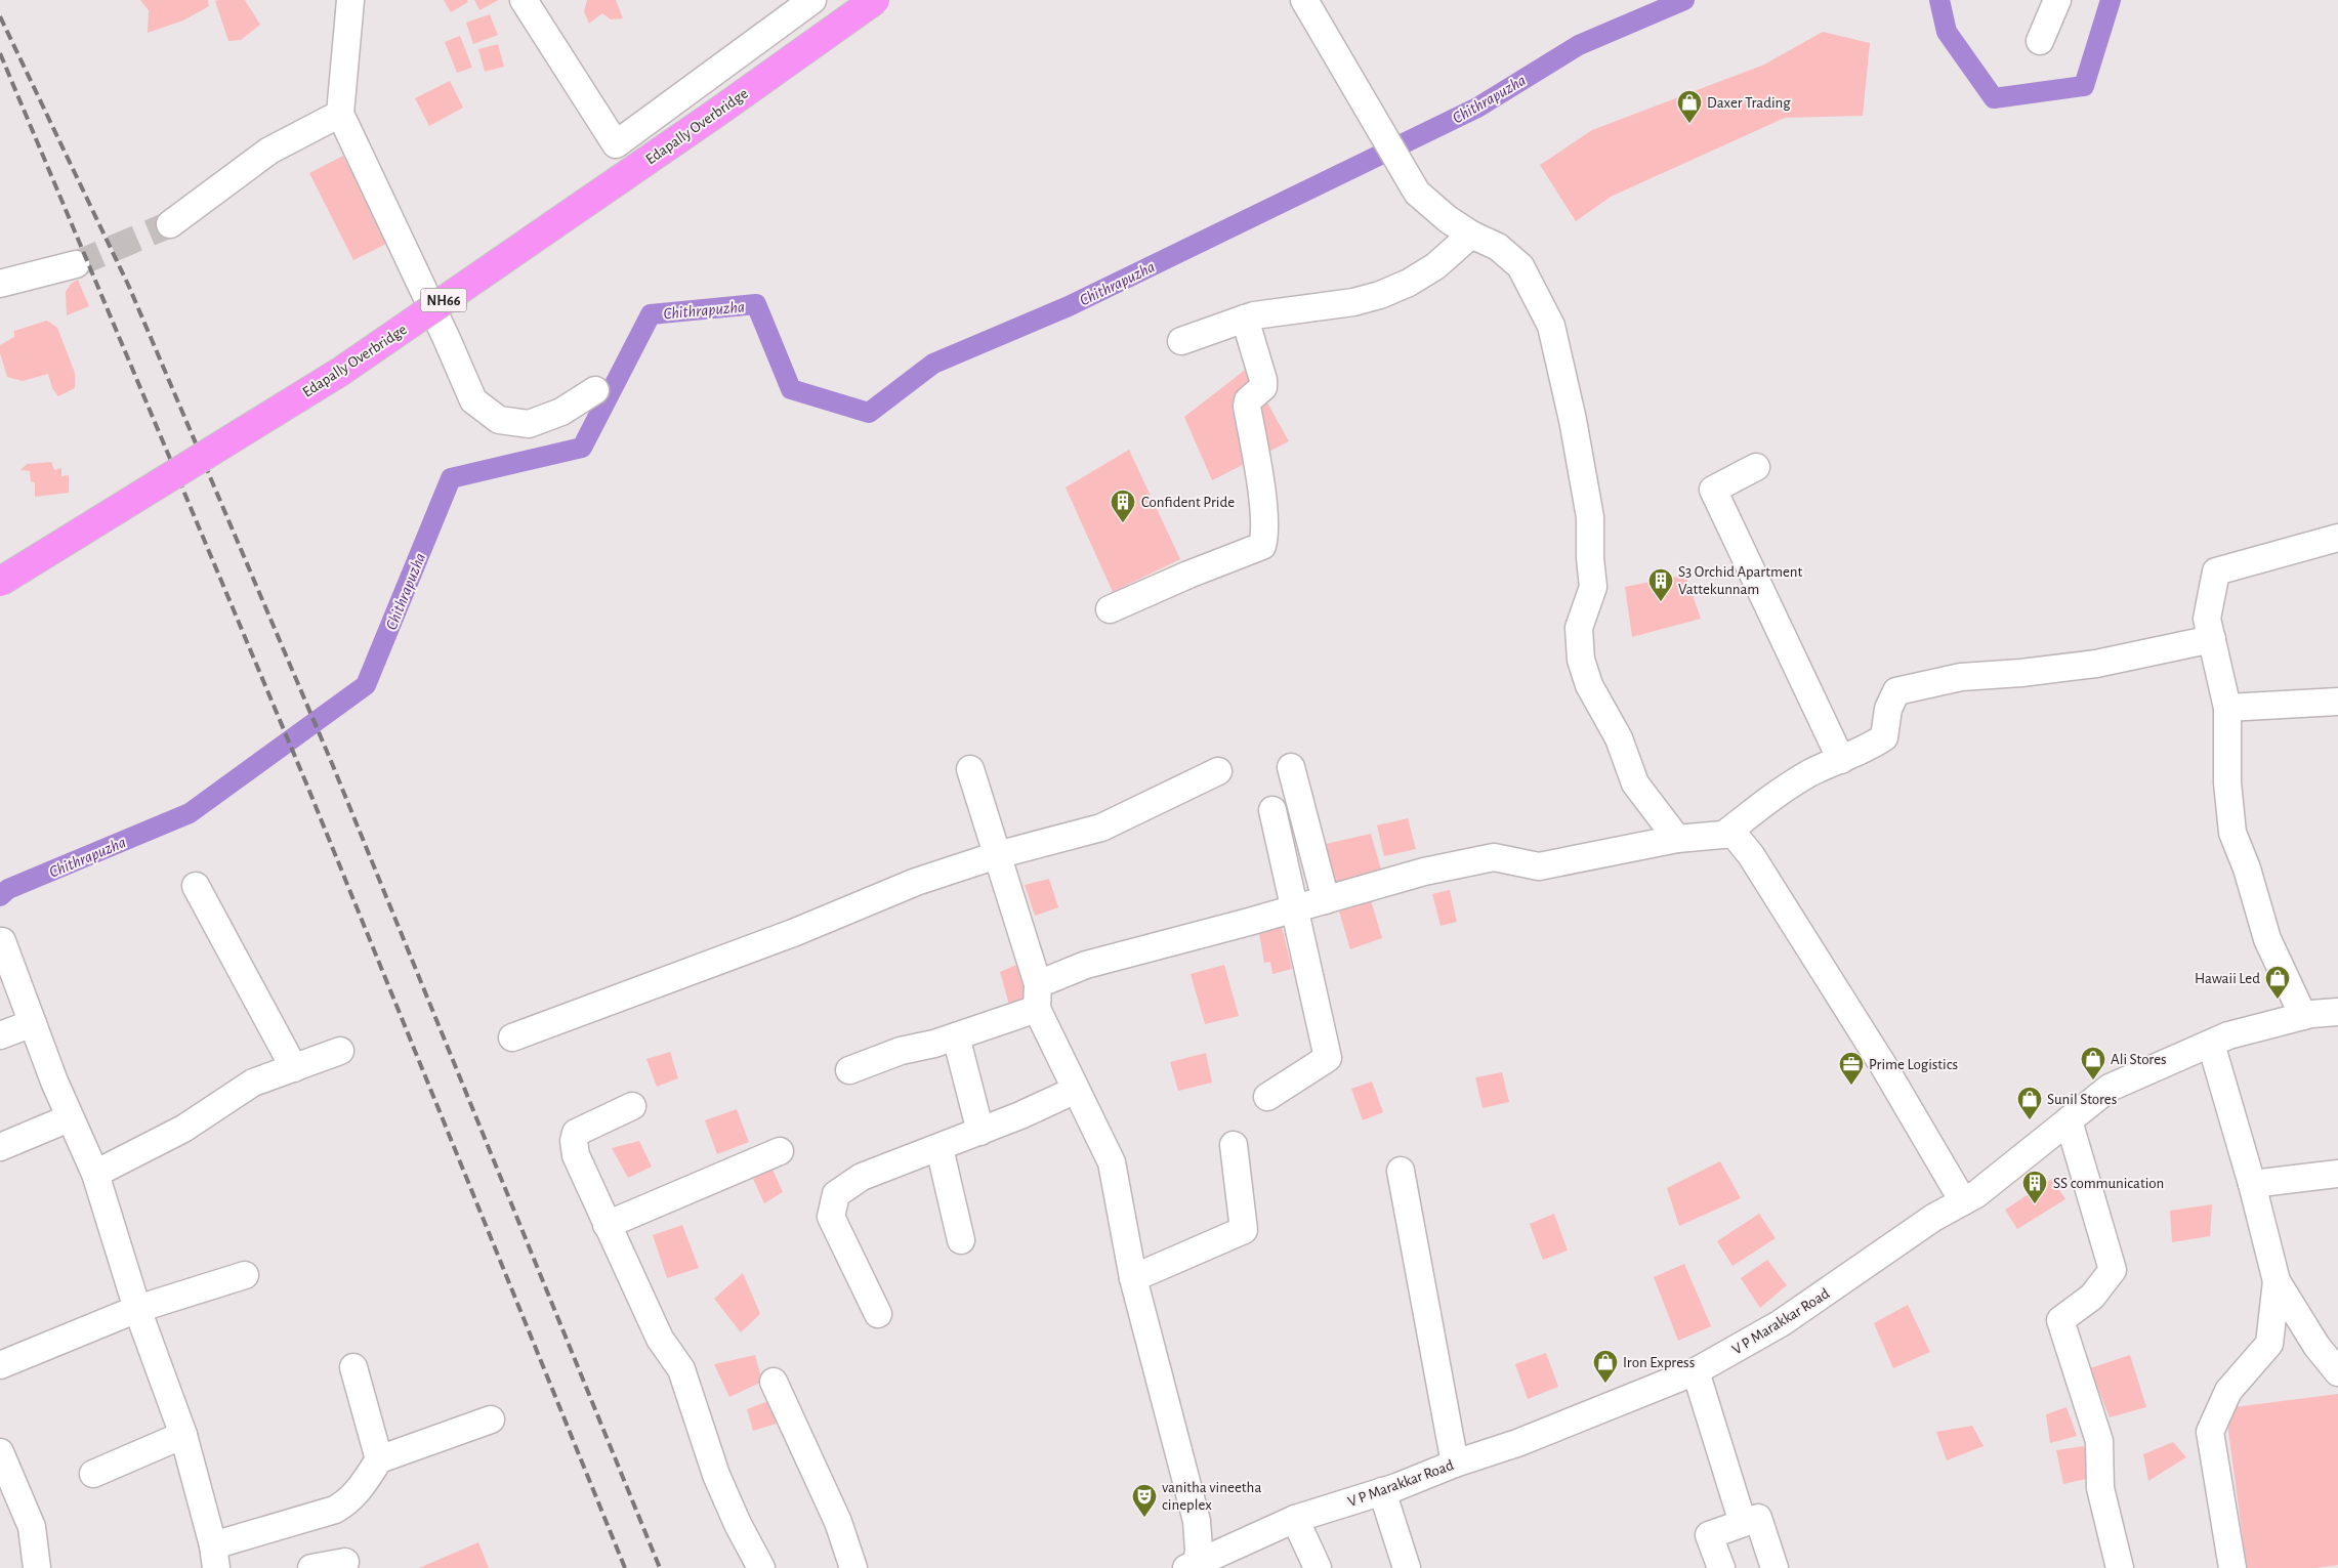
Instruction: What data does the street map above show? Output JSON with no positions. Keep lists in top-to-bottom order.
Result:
{
  "streets": {
    "highway": ["Edapally Overbridge", "NH66"],
    "street": ["V P Marakkar Road"]
  },
  "water": ["Chithrapuzha"],
  "places": {
    "shop": [
      "Daxer Trading",
      "Hawaii Led",
      "Ali Stores",
      "Sunil Stores",
      "Iron Express"
    ],
    "building": ["Confident Pride", "S3 Orchid Apartment Vattekunnam", "SS communication"],
    "office": ["Prime Logistics"],
    "theatre": ["vanitha vineetha cineplex"]
  }
}
